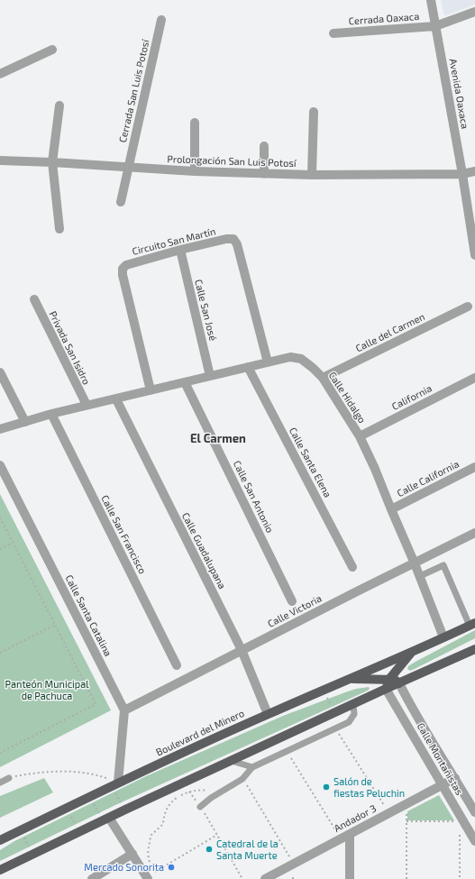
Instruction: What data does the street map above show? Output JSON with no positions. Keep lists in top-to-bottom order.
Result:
{
  "streets": {
    "main road": ["Boulevard del Minero"],
    "street": [
      "Cerrada Oaxaca",
      "Cerrada San Luis Potosí",
      "Avenida Oaxaca",
      "Prolongación San Luis Potosí",
      "Circuito San Martín",
      "Calle San José",
      "Calle del Carmen",
      "Privada San Isidro",
      "Calle Hidalgo",
      "California",
      "Calle Santa Elena",
      "Calle California",
      "Calle San Antonio",
      "Calle San Francisco",
      "Calle Guadalupana",
      "Calle Victoria",
      "Calle Santa Catalina",
      "Calle Montañistas",
      "Andador 3"
    ]
  },
  "crossings": [
    ["Cerrada Oaxaca", "Avenida Oaxaca"],
    ["Cerrada San Luis Potosí", "Prolongación San Luis Potosí"],
    ["Avenida Oaxaca", "Prolongación San Luis Potosí"],
    ["Circuito San Martín", "Calle San José"],
    ["Circuito San Martín", "Calle Hidalgo"],
    ["Calle San José", "Calle Hidalgo"],
    ["Calle del Carmen", "Calle Hidalgo"],
    ["Privada San Isidro", "Calle Hidalgo"],
    ["Calle Hidalgo", "California"],
    ["Calle Hidalgo", "Calle Santa Elena"],
    ["Calle Hidalgo", "Calle California"],
    ["Calle Hidalgo", "Calle San Antonio"],
    ["Calle Hidalgo", "Calle Guadalupana"],
    ["Calle Hidalgo", "Calle Victoria"],
    ["Calle Hidalgo", "Boulevard del Minero"],
    ["Calle Guadalupana", "Calle Victoria"],
    ["Calle Guadalupana", "Boulevard del Minero"],
    ["Calle Victoria", "Calle Santa Catalina"],
    ["Calle Montañistas", "Andador 3"]
  ],
  "districts": ["El Carmen"],
  "parks": ["Panteón Municipal de Pachuca"],
  "places": ["Salón de fiestas Peluchin", "Catedral de la Santa Muerte", "Mercado Sonorita"]
}
